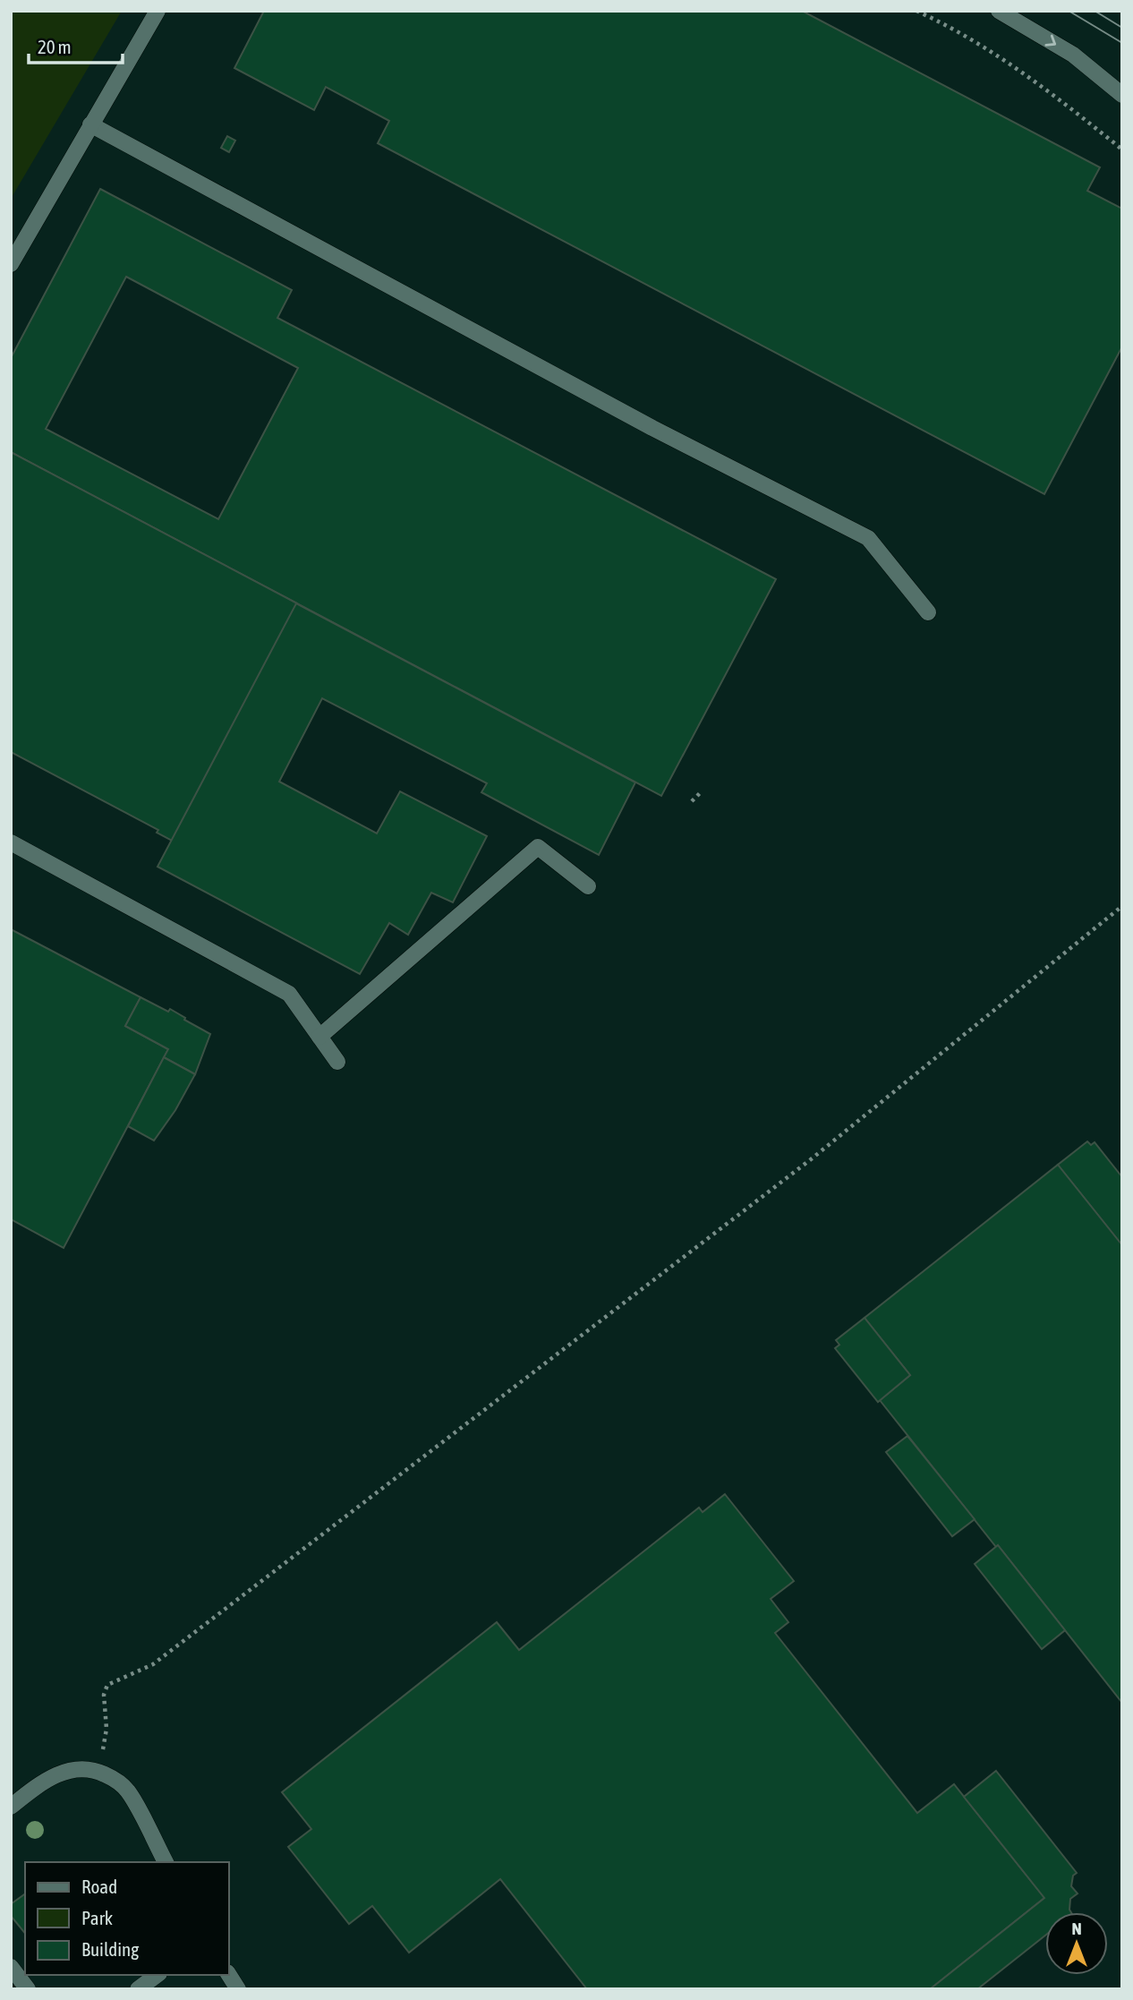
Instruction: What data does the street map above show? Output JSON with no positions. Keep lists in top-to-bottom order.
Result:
{
  "legend": ["Road", "Park", "Building"],
  "scale_bar": "20 m",
  "north": "top"
}
